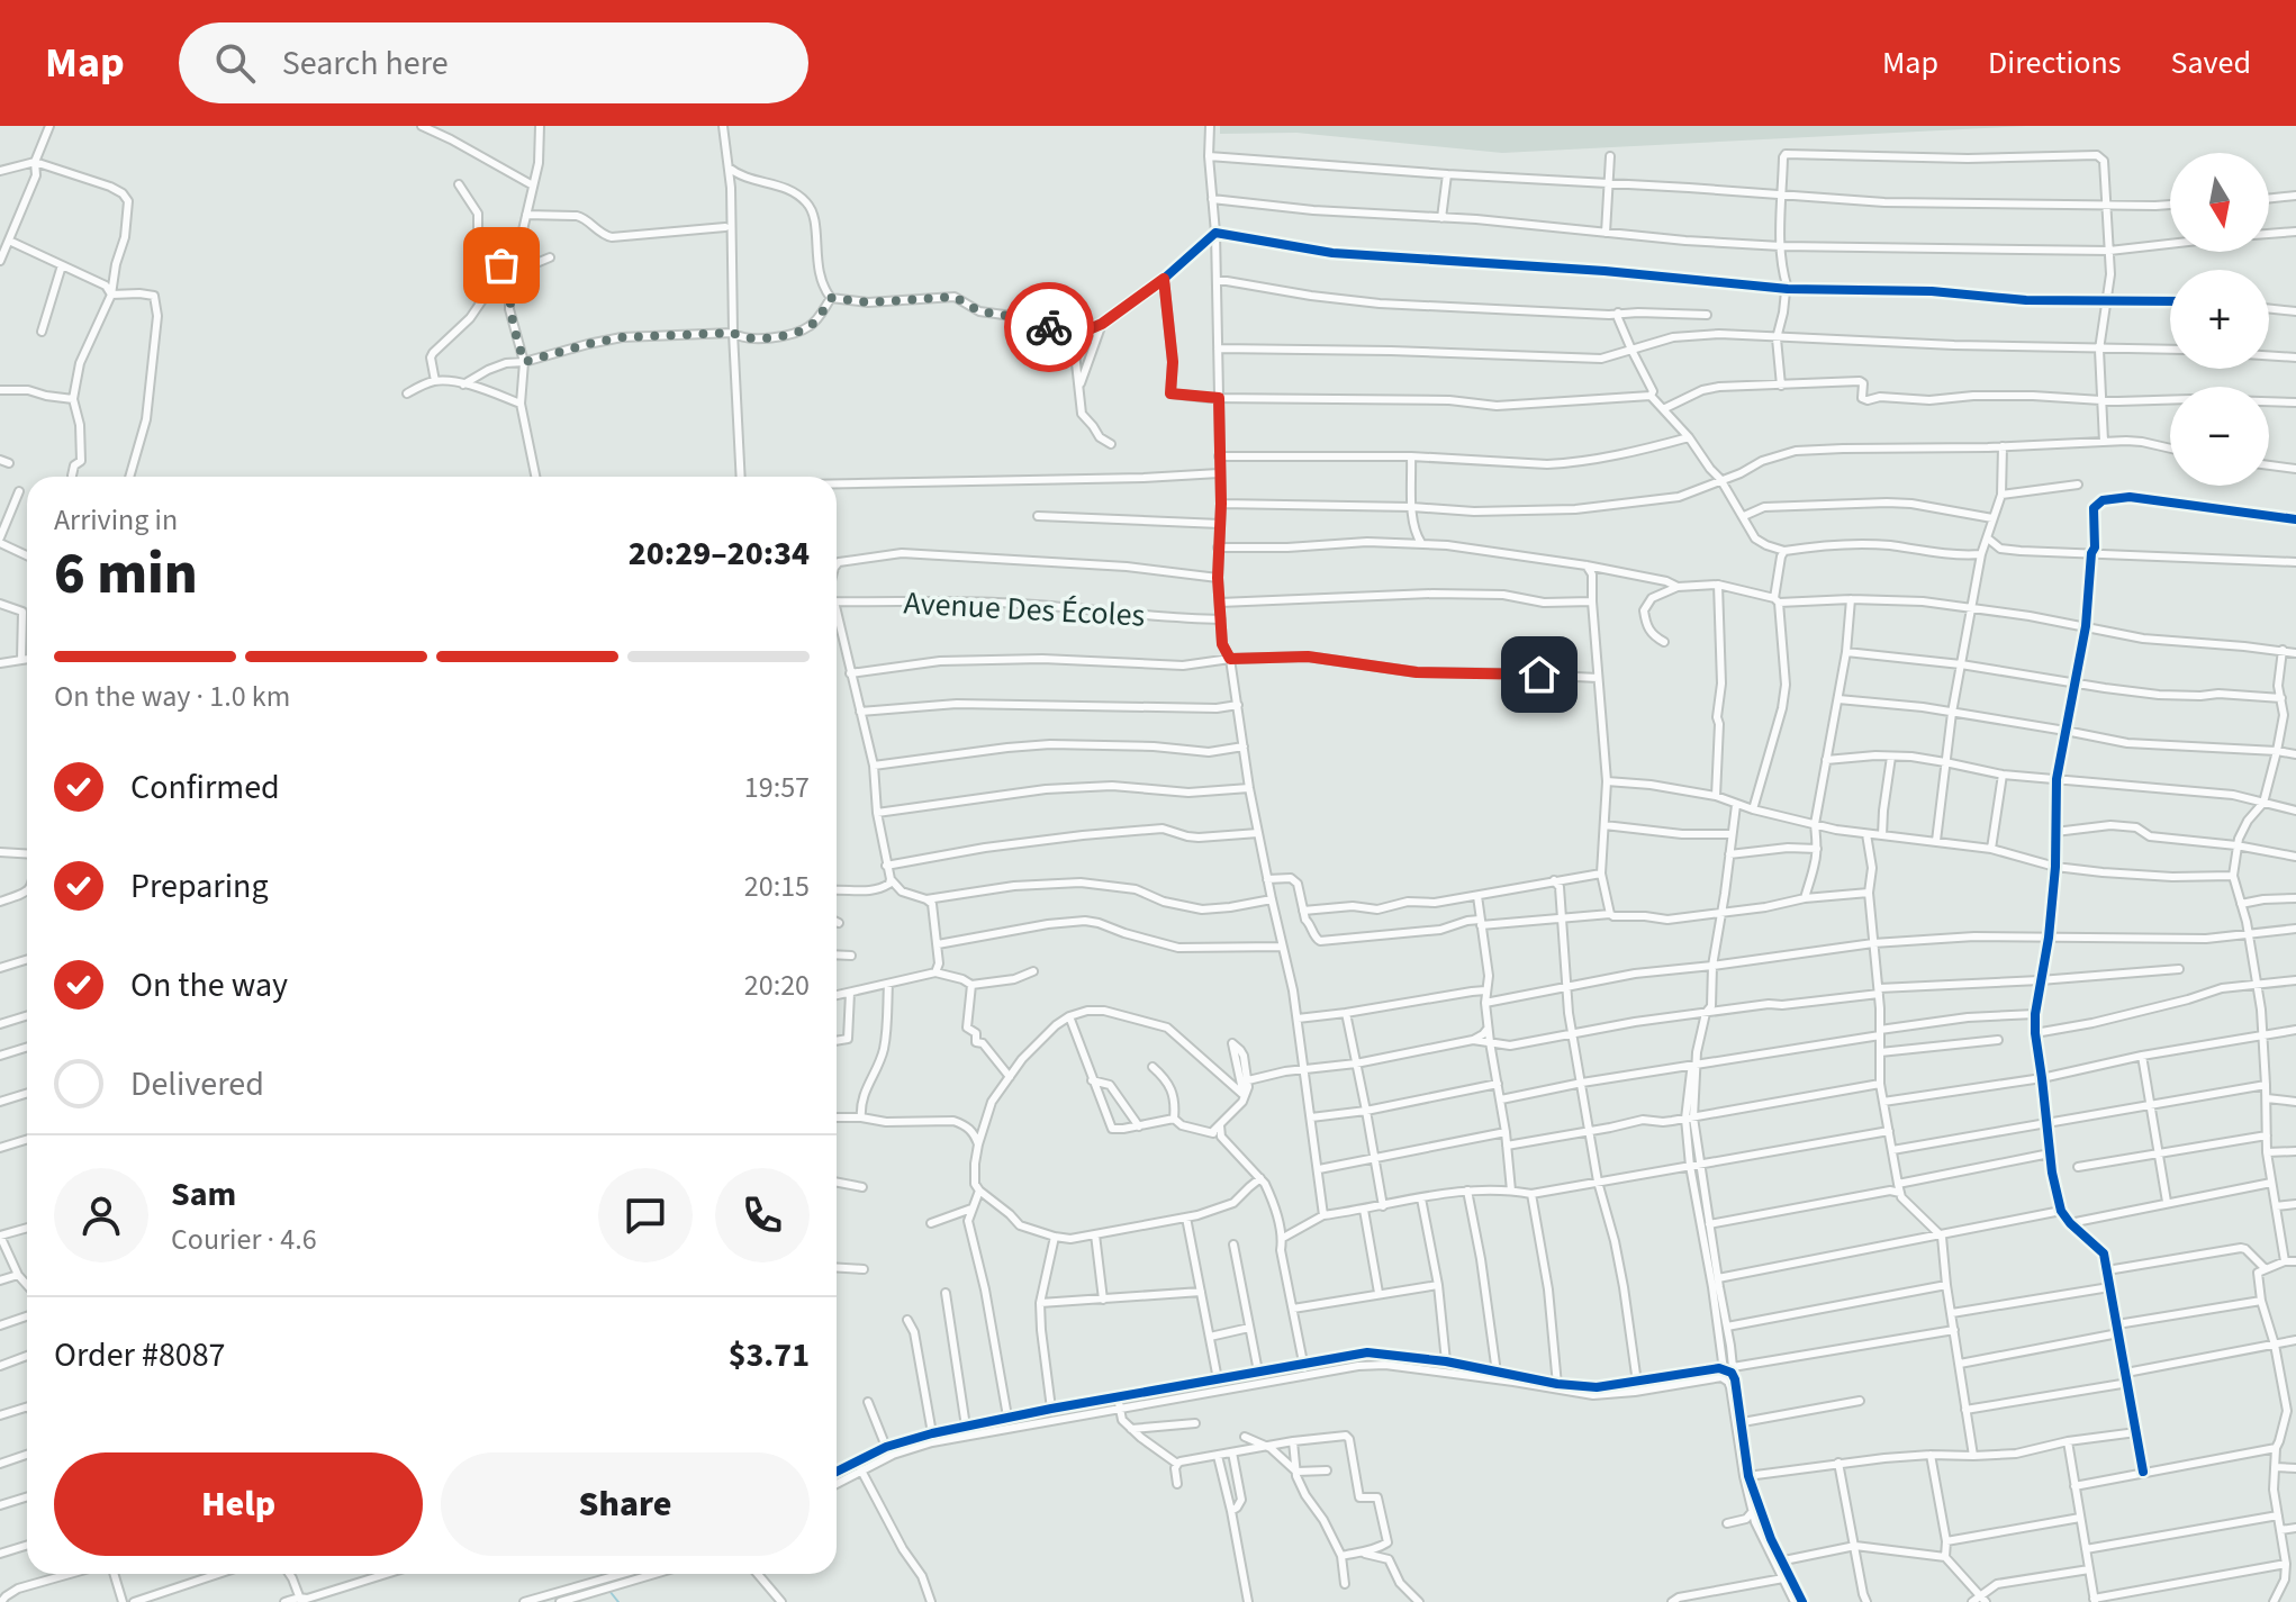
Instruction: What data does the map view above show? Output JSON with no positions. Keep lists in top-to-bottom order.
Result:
{
  "streets": {
    "street": ["Avenue Des Écoles"]
  },
  "north": "bottom",
  "page": {
    "header": "Map",
    "search": "Search here",
    "nav": ["Map", "Directions", "Saved"],
    "map_buttons": ["+", "−"],
    "heading": ["6 min", "Arriving in", "20:29–20:34"],
    "panel": [
      "Sam",
      "Courier · 4.6",
      "Order #8087",
      "$3.71"
    ],
    "bar": "On the way · 1.0 km",
    "list": [
      ["Confirmed", "19:57"],
      ["Preparing", "20:15"],
      ["On the way", "20:20"],
      "Delivered"
    ],
    "buttons": ["Help", "Share"]
  }
}
